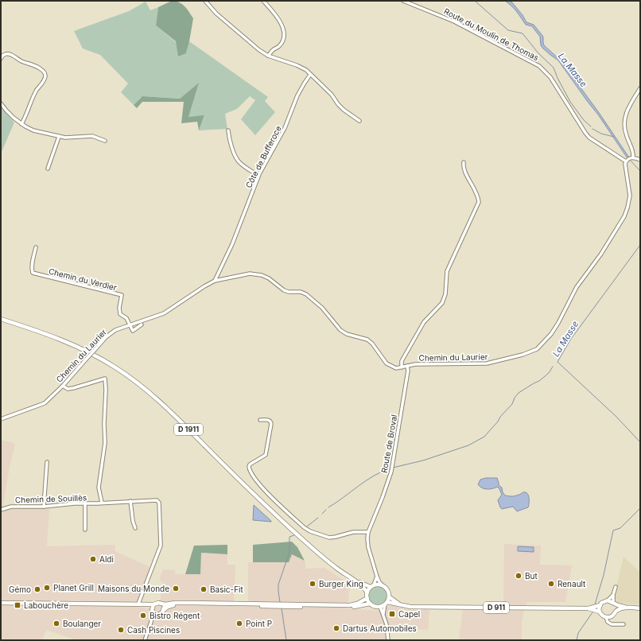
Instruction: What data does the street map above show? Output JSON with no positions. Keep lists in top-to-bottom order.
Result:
{
  "streets": {
    "main road": ["D 1911", "D 911"],
    "street": [
      "Route du Moulin de Thomas",
      "Côte de Bufferoce",
      "Chemin du Verdier",
      "Chemin du Laurier",
      "Route de Broval",
      "Chemin de Souillès"
    ]
  },
  "crossings": [
    ["Route du Moulin de Thomas", "Chemin du Laurier"],
    ["Côte de Bufferoce", "Chemin du Laurier"],
    ["Chemin du Verdier", "Chemin du Laurier"],
    ["Chemin du Laurier", "Route de Broval"],
    ["D 1911", "Route de Broval"],
    ["D 1911", "D 911"],
    ["Route de Broval", "D 911"]
  ],
  "water": ["La Masse"],
  "places": {
    "other": [
      "Aldi",
      "But",
      "Burger King",
      "Renault",
      "Planet Grill",
      "Maisons du Monde",
      "Gémo",
      "Basic-Fit",
      "Bistro Régent",
      "Boulanger",
      "Point P",
      "Dartus Automobiles",
      "Cash Piscines"
    ],
    "transit": ["Labouchère", "Capel"]
  }
}
